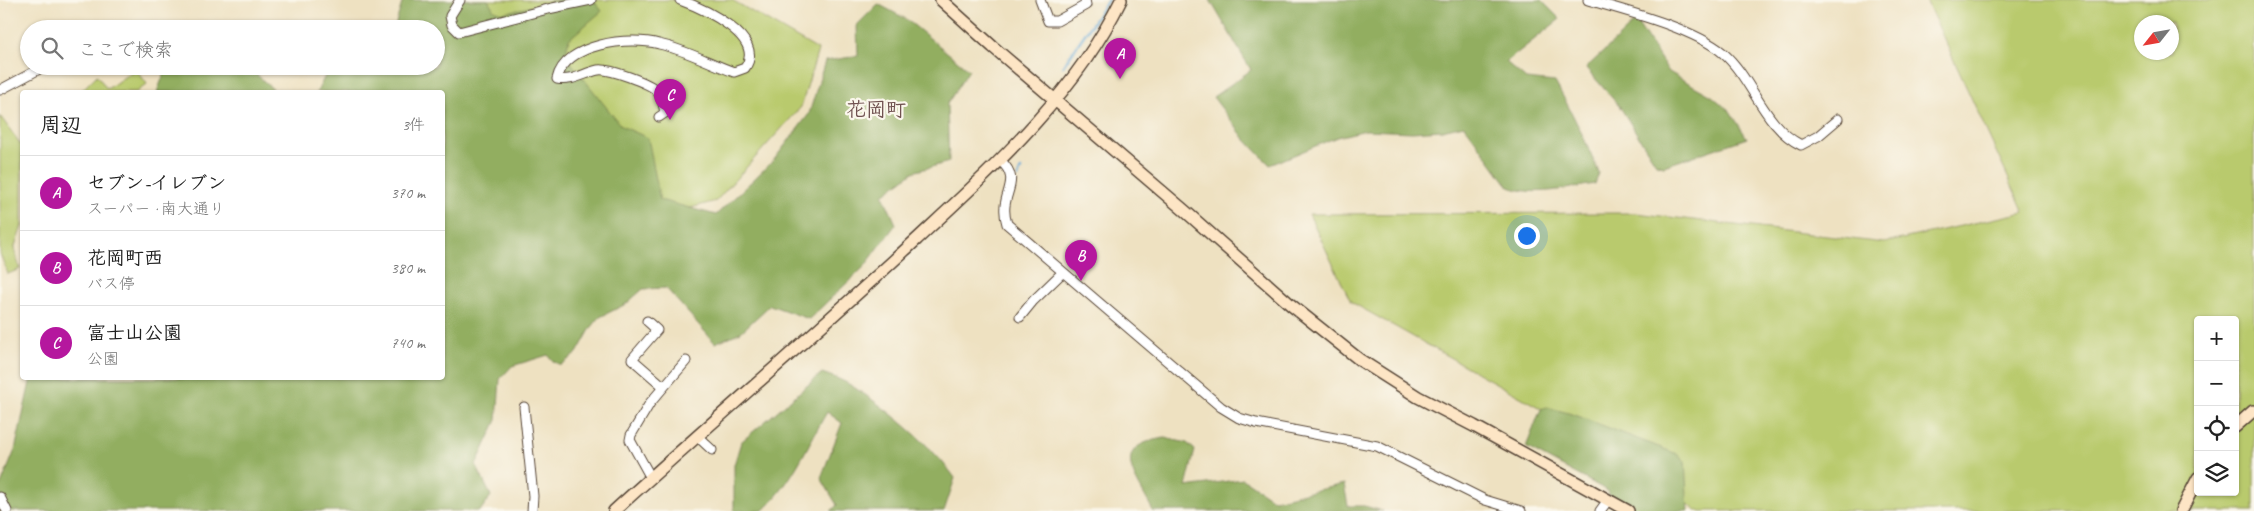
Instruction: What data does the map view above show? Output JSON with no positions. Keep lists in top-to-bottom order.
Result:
{
  "districts": ["花岡町"],
  "north": "bottom left",
  "page": {
    "search": "ここで検索",
    "pins": ["A", "C", "B"],
    "heading": ["周辺", "3件"],
    "list": [
      {
        "mark": "A",
        "name": "セブン-イレブン",
        "note": "スーパー · 南大通り",
        "value": "370 m"
      },
      {
        "mark": "B",
        "name": "花岡町西",
        "note": "バス停",
        "value": "380 m"
      },
      {
        "mark": "C",
        "name": "富士山公園",
        "note": "公園",
        "value": "740 m"
      }
    ],
    "map_buttons": ["+", "−"]
  }
}
